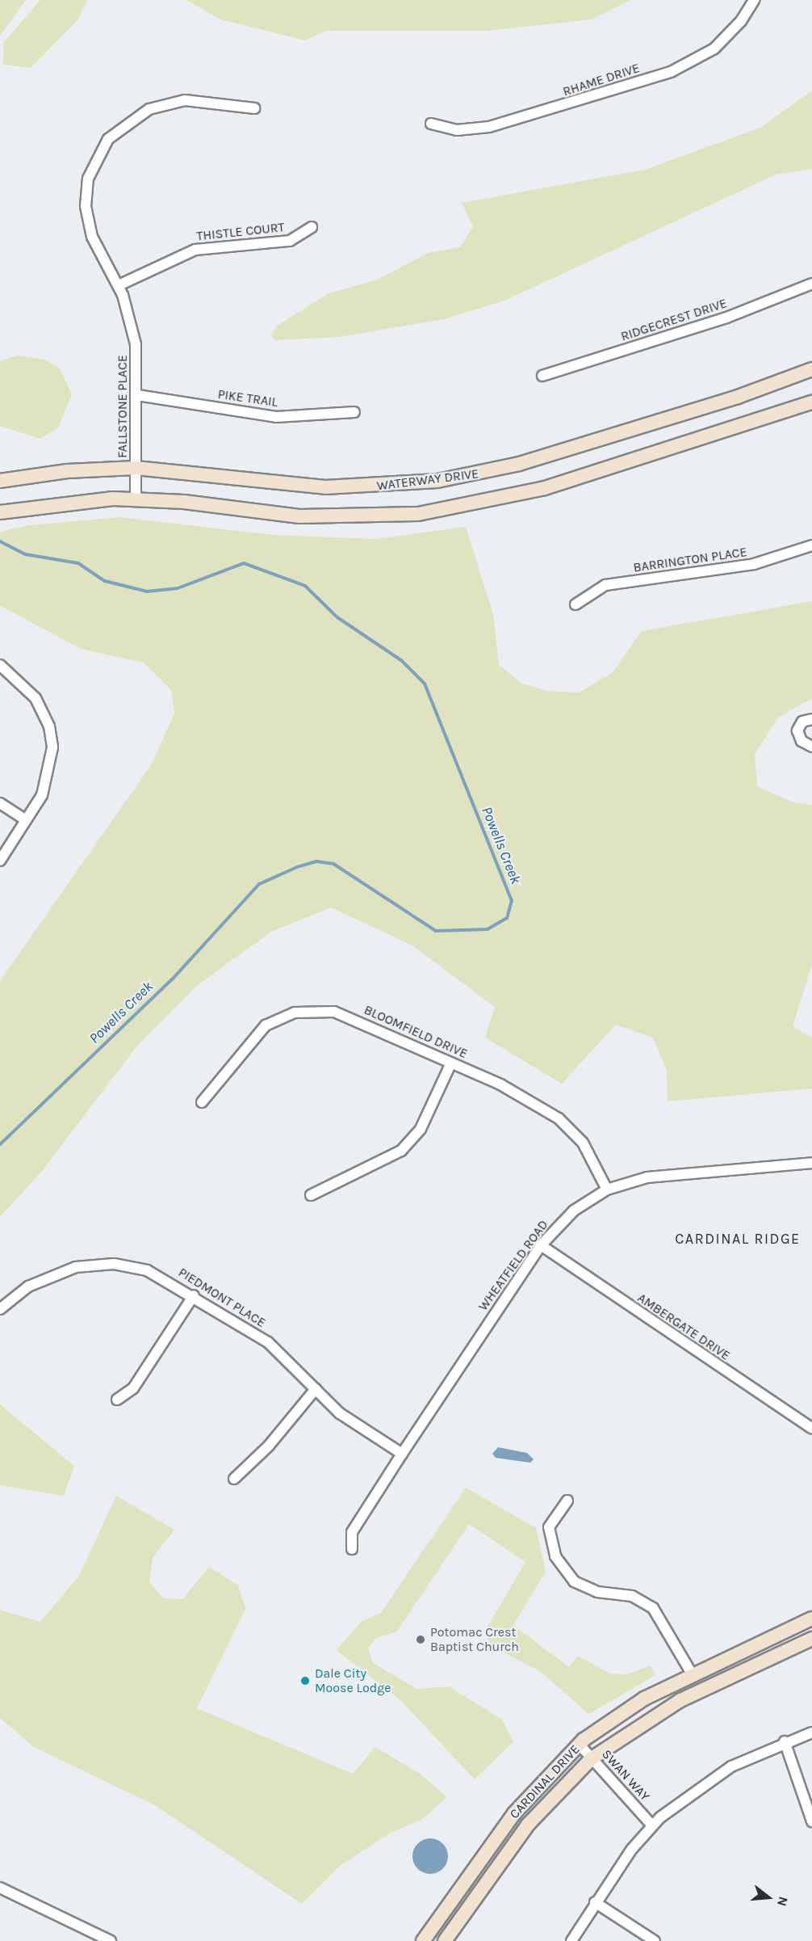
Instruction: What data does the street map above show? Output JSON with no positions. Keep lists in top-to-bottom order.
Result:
{
  "streets": {
    "main road": ["WATERWAY DRIVE", "CARDINAL DRIVE"],
    "street": [
      "RHAME DRIVE",
      "THISTLE COURT",
      "RIDGECREST DRIVE",
      "PIKE TRAIL",
      "FALLSTONE PLACE",
      "BARRINGTON PLACE",
      "BLOOMFIELD DRIVE",
      "WHEATFIELD ROAD",
      "PIEDMONT PLACE",
      "AMBERGATE DRIVE",
      "SWAN WAY"
    ]
  },
  "crossings": [
    ["THISTLE COURT", "FALLSTONE PLACE"],
    ["PIKE TRAIL", "FALLSTONE PLACE"],
    ["FALLSTONE PLACE", "WATERWAY DRIVE"],
    ["BLOOMFIELD DRIVE", "WHEATFIELD ROAD"],
    ["WHEATFIELD ROAD", "PIEDMONT PLACE"],
    ["WHEATFIELD ROAD", "AMBERGATE DRIVE"],
    ["SWAN WAY", "CARDINAL DRIVE"]
  ],
  "districts": ["CARDINAL RIDGE"],
  "water": ["Powells Creek"],
  "places": ["Potomac Crest Baptist Church", "Dale City Moose Lodge"],
  "north": "right"
}
